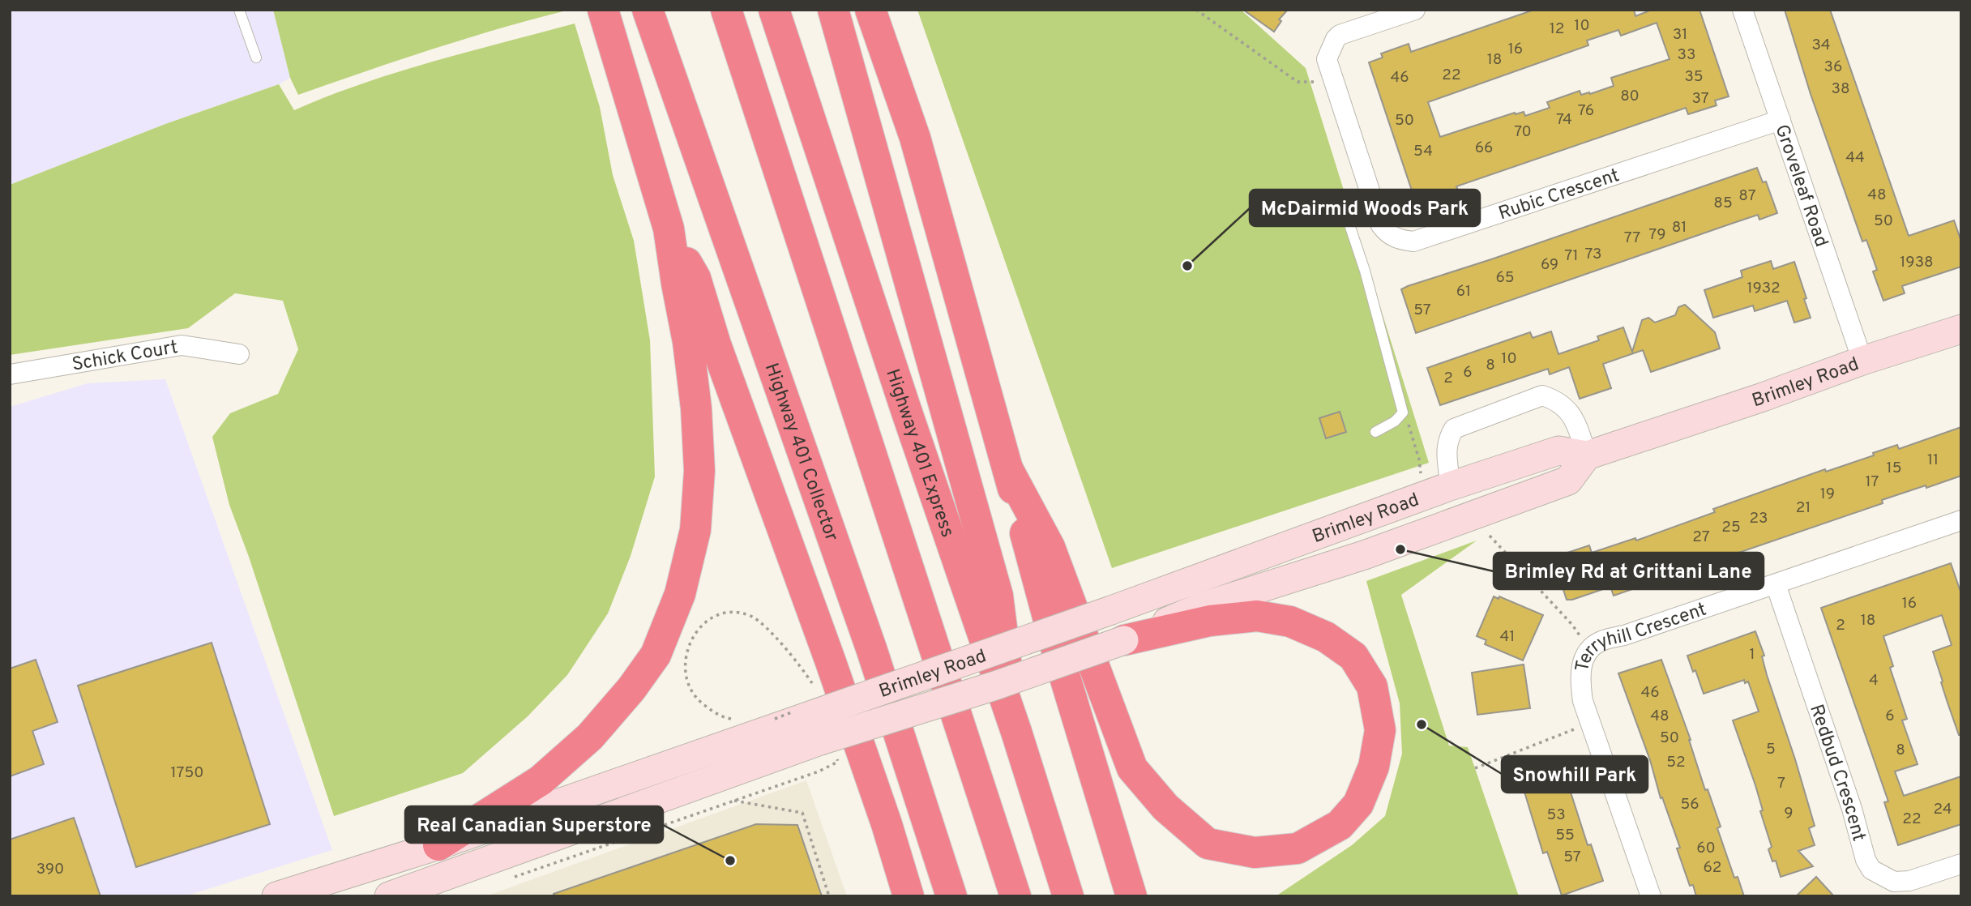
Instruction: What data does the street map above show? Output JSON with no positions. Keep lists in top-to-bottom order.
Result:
{
  "streets": {
    "highway": ["Highway 401 Collector", "Highway 401 Express"],
    "main road": ["Brimley Road"],
    "street": [
      "Groveleaf Road",
      "Rubic Crescent",
      "Schick Court",
      "Terryhill Crescent",
      "Redbud Crescent"
    ]
  },
  "crossings": [
    ["Groveleaf Road", "Rubic Crescent"],
    ["Groveleaf Road", "Brimley Road"],
    ["Terryhill Crescent", "Redbud Crescent"]
  ],
  "places": [
    "McDairmid Woods Park",
    "Brimley Rd at Grittani Lane",
    "Snowhill Park",
    "Real Canadian Superstore"
  ],
  "house_numbers": [
    "10",
    "12",
    "31",
    "34",
    "16",
    "33",
    "18",
    "36",
    "22",
    "35",
    "46",
    "38",
    "80",
    "37",
    "76",
    "74",
    "50",
    "70",
    "66",
    "54",
    "44",
    "48",
    "87",
    "85",
    "50",
    "81",
    "79",
    "77",
    "73",
    "71",
    "1938",
    "69",
    "65",
    "1932",
    "61",
    "57",
    "10",
    "8",
    "6",
    "2",
    "11",
    "15",
    "17",
    "19",
    "21",
    "23",
    "25",
    "27",
    "16",
    "18",
    "2",
    "41",
    "1",
    "4",
    "46",
    "48",
    "6",
    "50",
    "5",
    "8",
    "52",
    "1750",
    "7",
    "56",
    "24",
    "9",
    "53",
    "22",
    "55",
    "60",
    "57",
    "62",
    "390"
  ]
}
